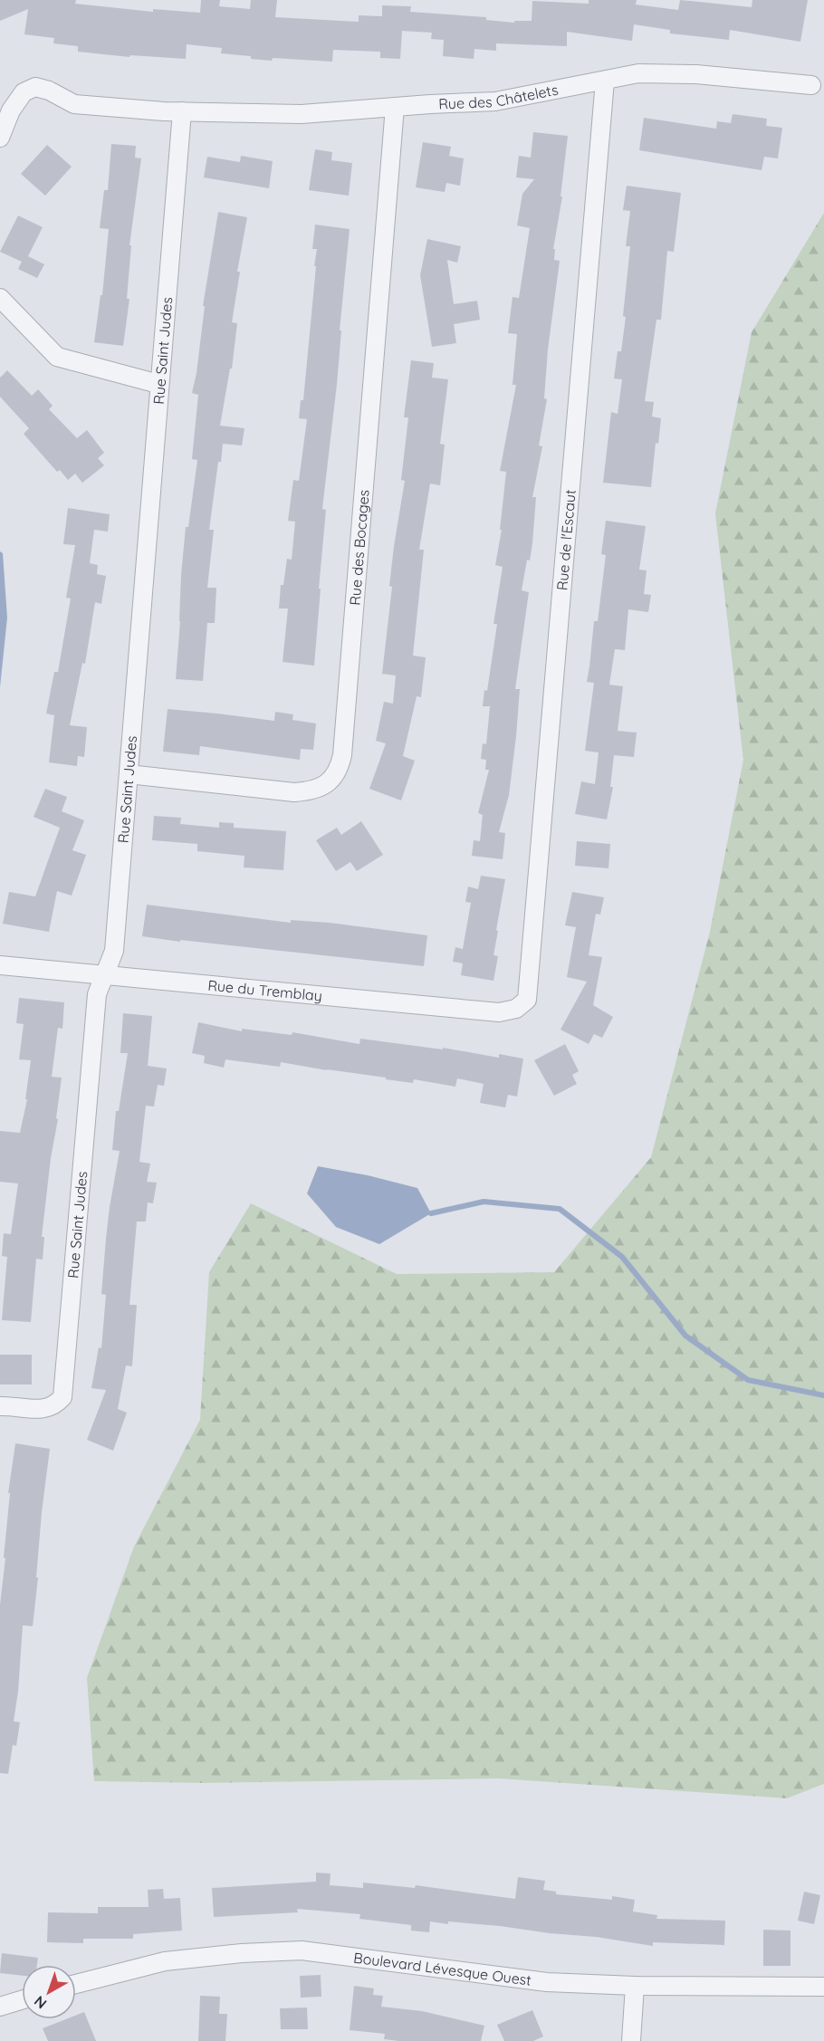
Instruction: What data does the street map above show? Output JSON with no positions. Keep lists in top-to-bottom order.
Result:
{
  "streets": {
    "street": [
      "Rue des Châtelets",
      "Rue Saint Judes",
      "Rue de l'Escaut",
      "Rue des Bocages",
      "Rue du Tremblay",
      "Boulevard Lévesque Ouest"
    ]
  },
  "crossings": [
    ["Rue des Châtelets", "Rue Saint Judes"],
    ["Rue des Châtelets", "Rue de l'Escaut"],
    ["Rue des Châtelets", "Rue des Bocages"],
    ["Rue Saint Judes", "Rue des Bocages"],
    ["Rue Saint Judes", "Rue du Tremblay"],
    ["Rue de l'Escaut", "Rue du Tremblay"]
  ],
  "north": "bottom left"
}
